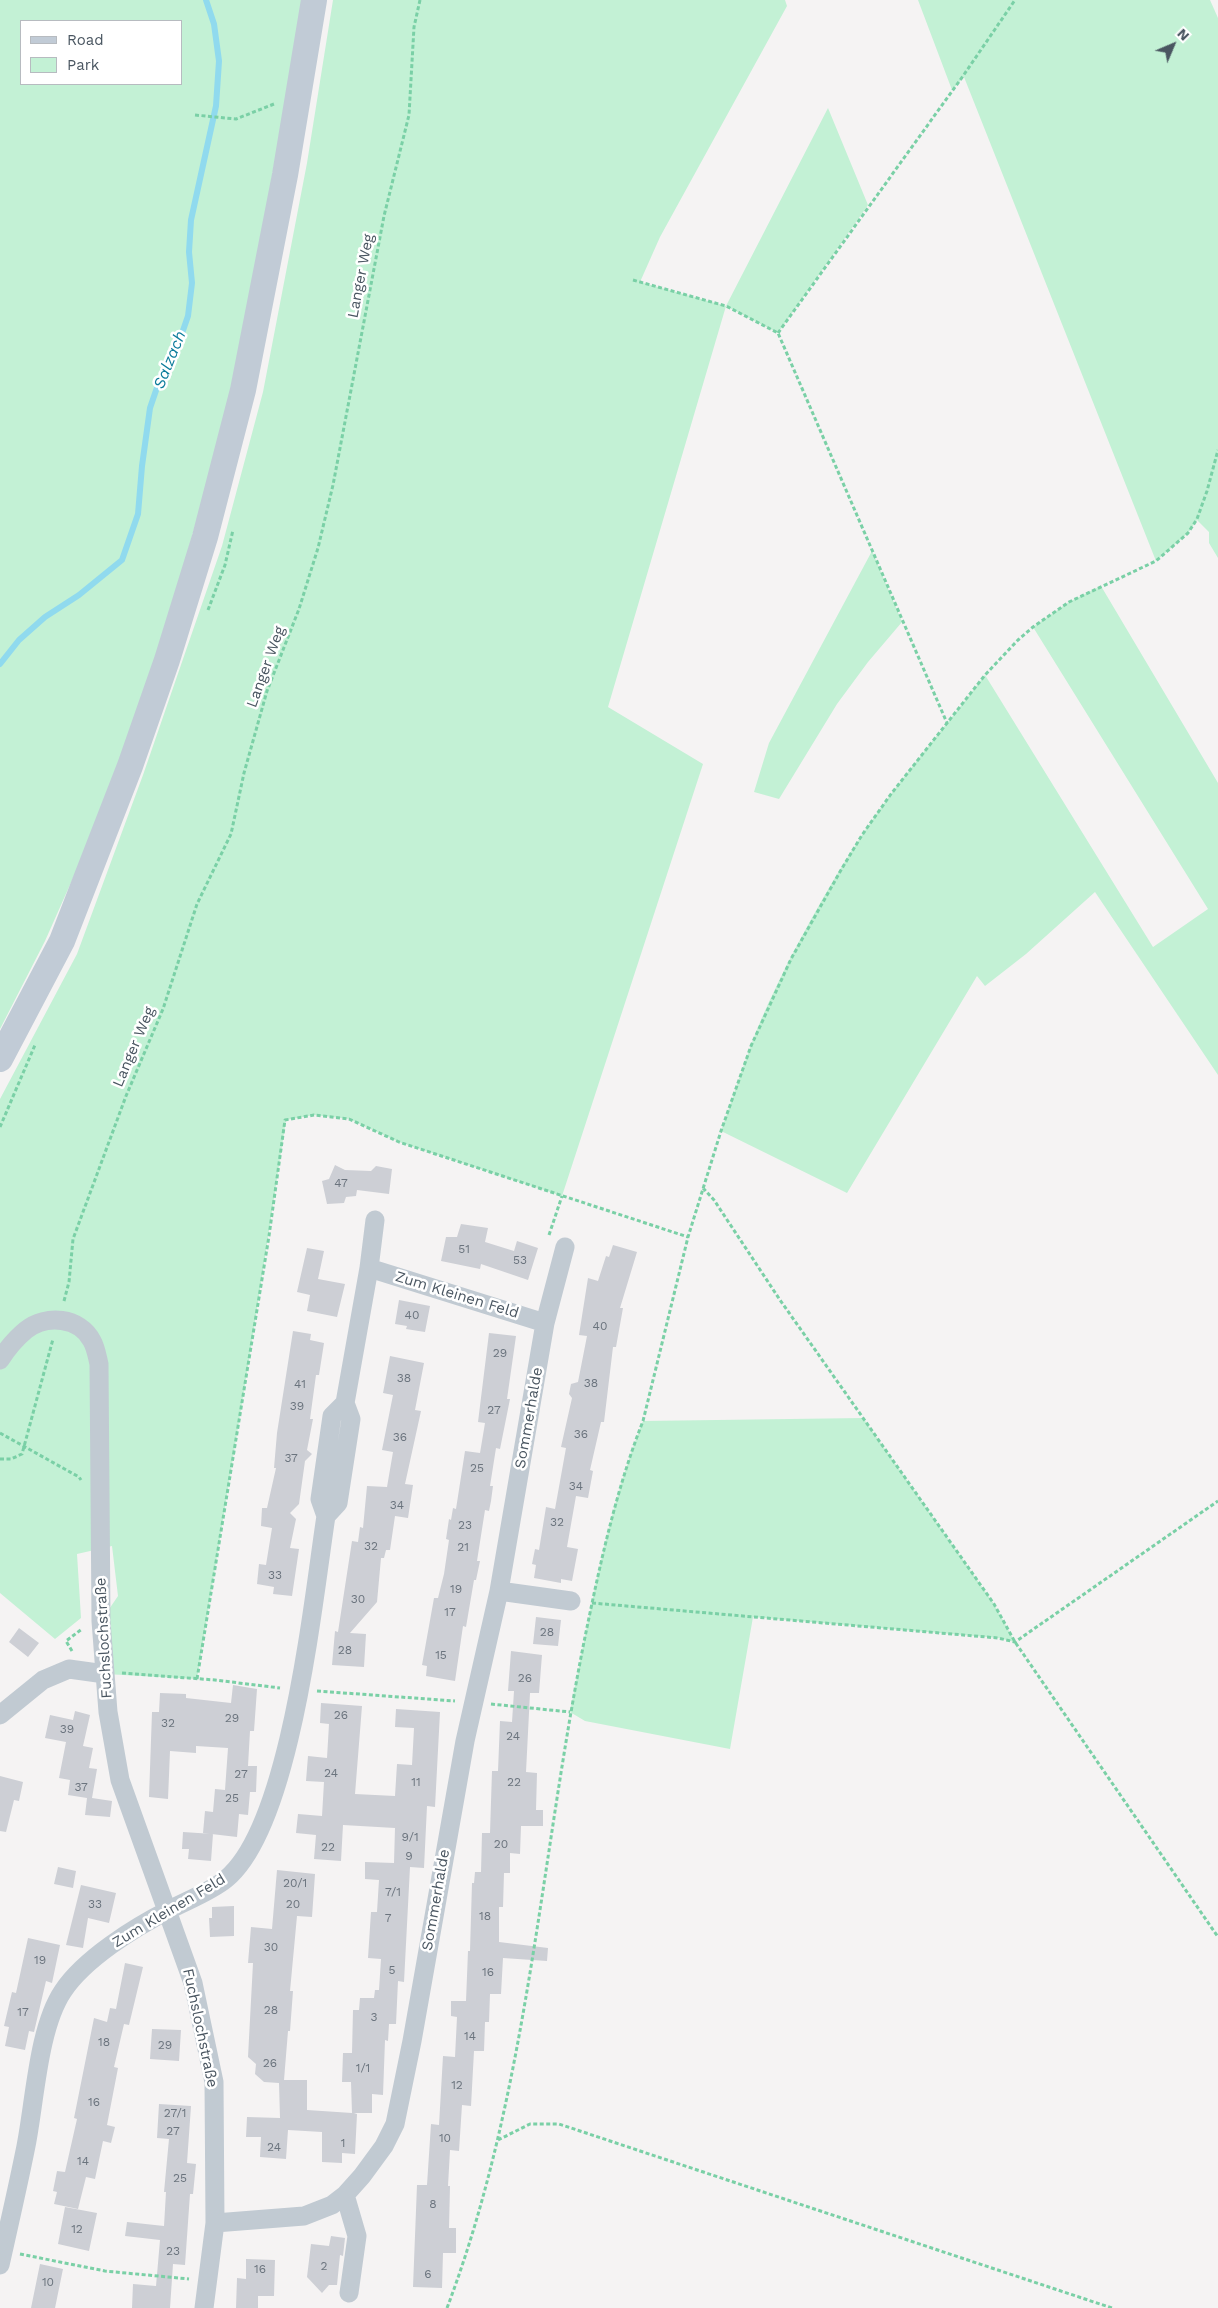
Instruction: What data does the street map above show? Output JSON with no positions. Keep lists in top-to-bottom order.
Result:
{
  "streets": {
    "street": ["Zum Kleinen Feld", "Sommerhalde", "Fuchslochstraße"],
    "path": ["Langer Weg"]
  },
  "crossings": [
    ["Langer Weg", "Fuchslochstraße"],
    ["Zum Kleinen Feld", "Sommerhalde"],
    ["Zum Kleinen Feld", "Fuchslochstraße"],
    ["Sommerhalde", "Fuchslochstraße"]
  ],
  "water": ["Salzach"],
  "house_numbers": [
    "47",
    "51",
    "53",
    "40",
    "40",
    "29",
    "38",
    "38",
    "41",
    "39",
    "27",
    "36",
    "36",
    "37",
    "25",
    "34",
    "34",
    "32",
    "23",
    "32",
    "21",
    "33",
    "19",
    "30",
    "17",
    "28",
    "28",
    "15",
    "26",
    "26",
    "29",
    "32",
    "39",
    "24",
    "24",
    "27",
    "11",
    "22",
    "37",
    "25",
    "9/1",
    "20",
    "22",
    "9",
    "20/1",
    "7/1",
    "33",
    "20",
    "18",
    "7",
    "30",
    "19",
    "5",
    "16",
    "28",
    "17",
    "3",
    "14",
    "18",
    "29",
    "26",
    "1/1",
    "12",
    "16",
    "27/1",
    "27",
    "10",
    "1",
    "24",
    "14",
    "25",
    "8",
    "12",
    "23",
    "2",
    "16",
    "6",
    "10"
  ],
  "legend": ["Road", "Park"],
  "north": "top right"
}
